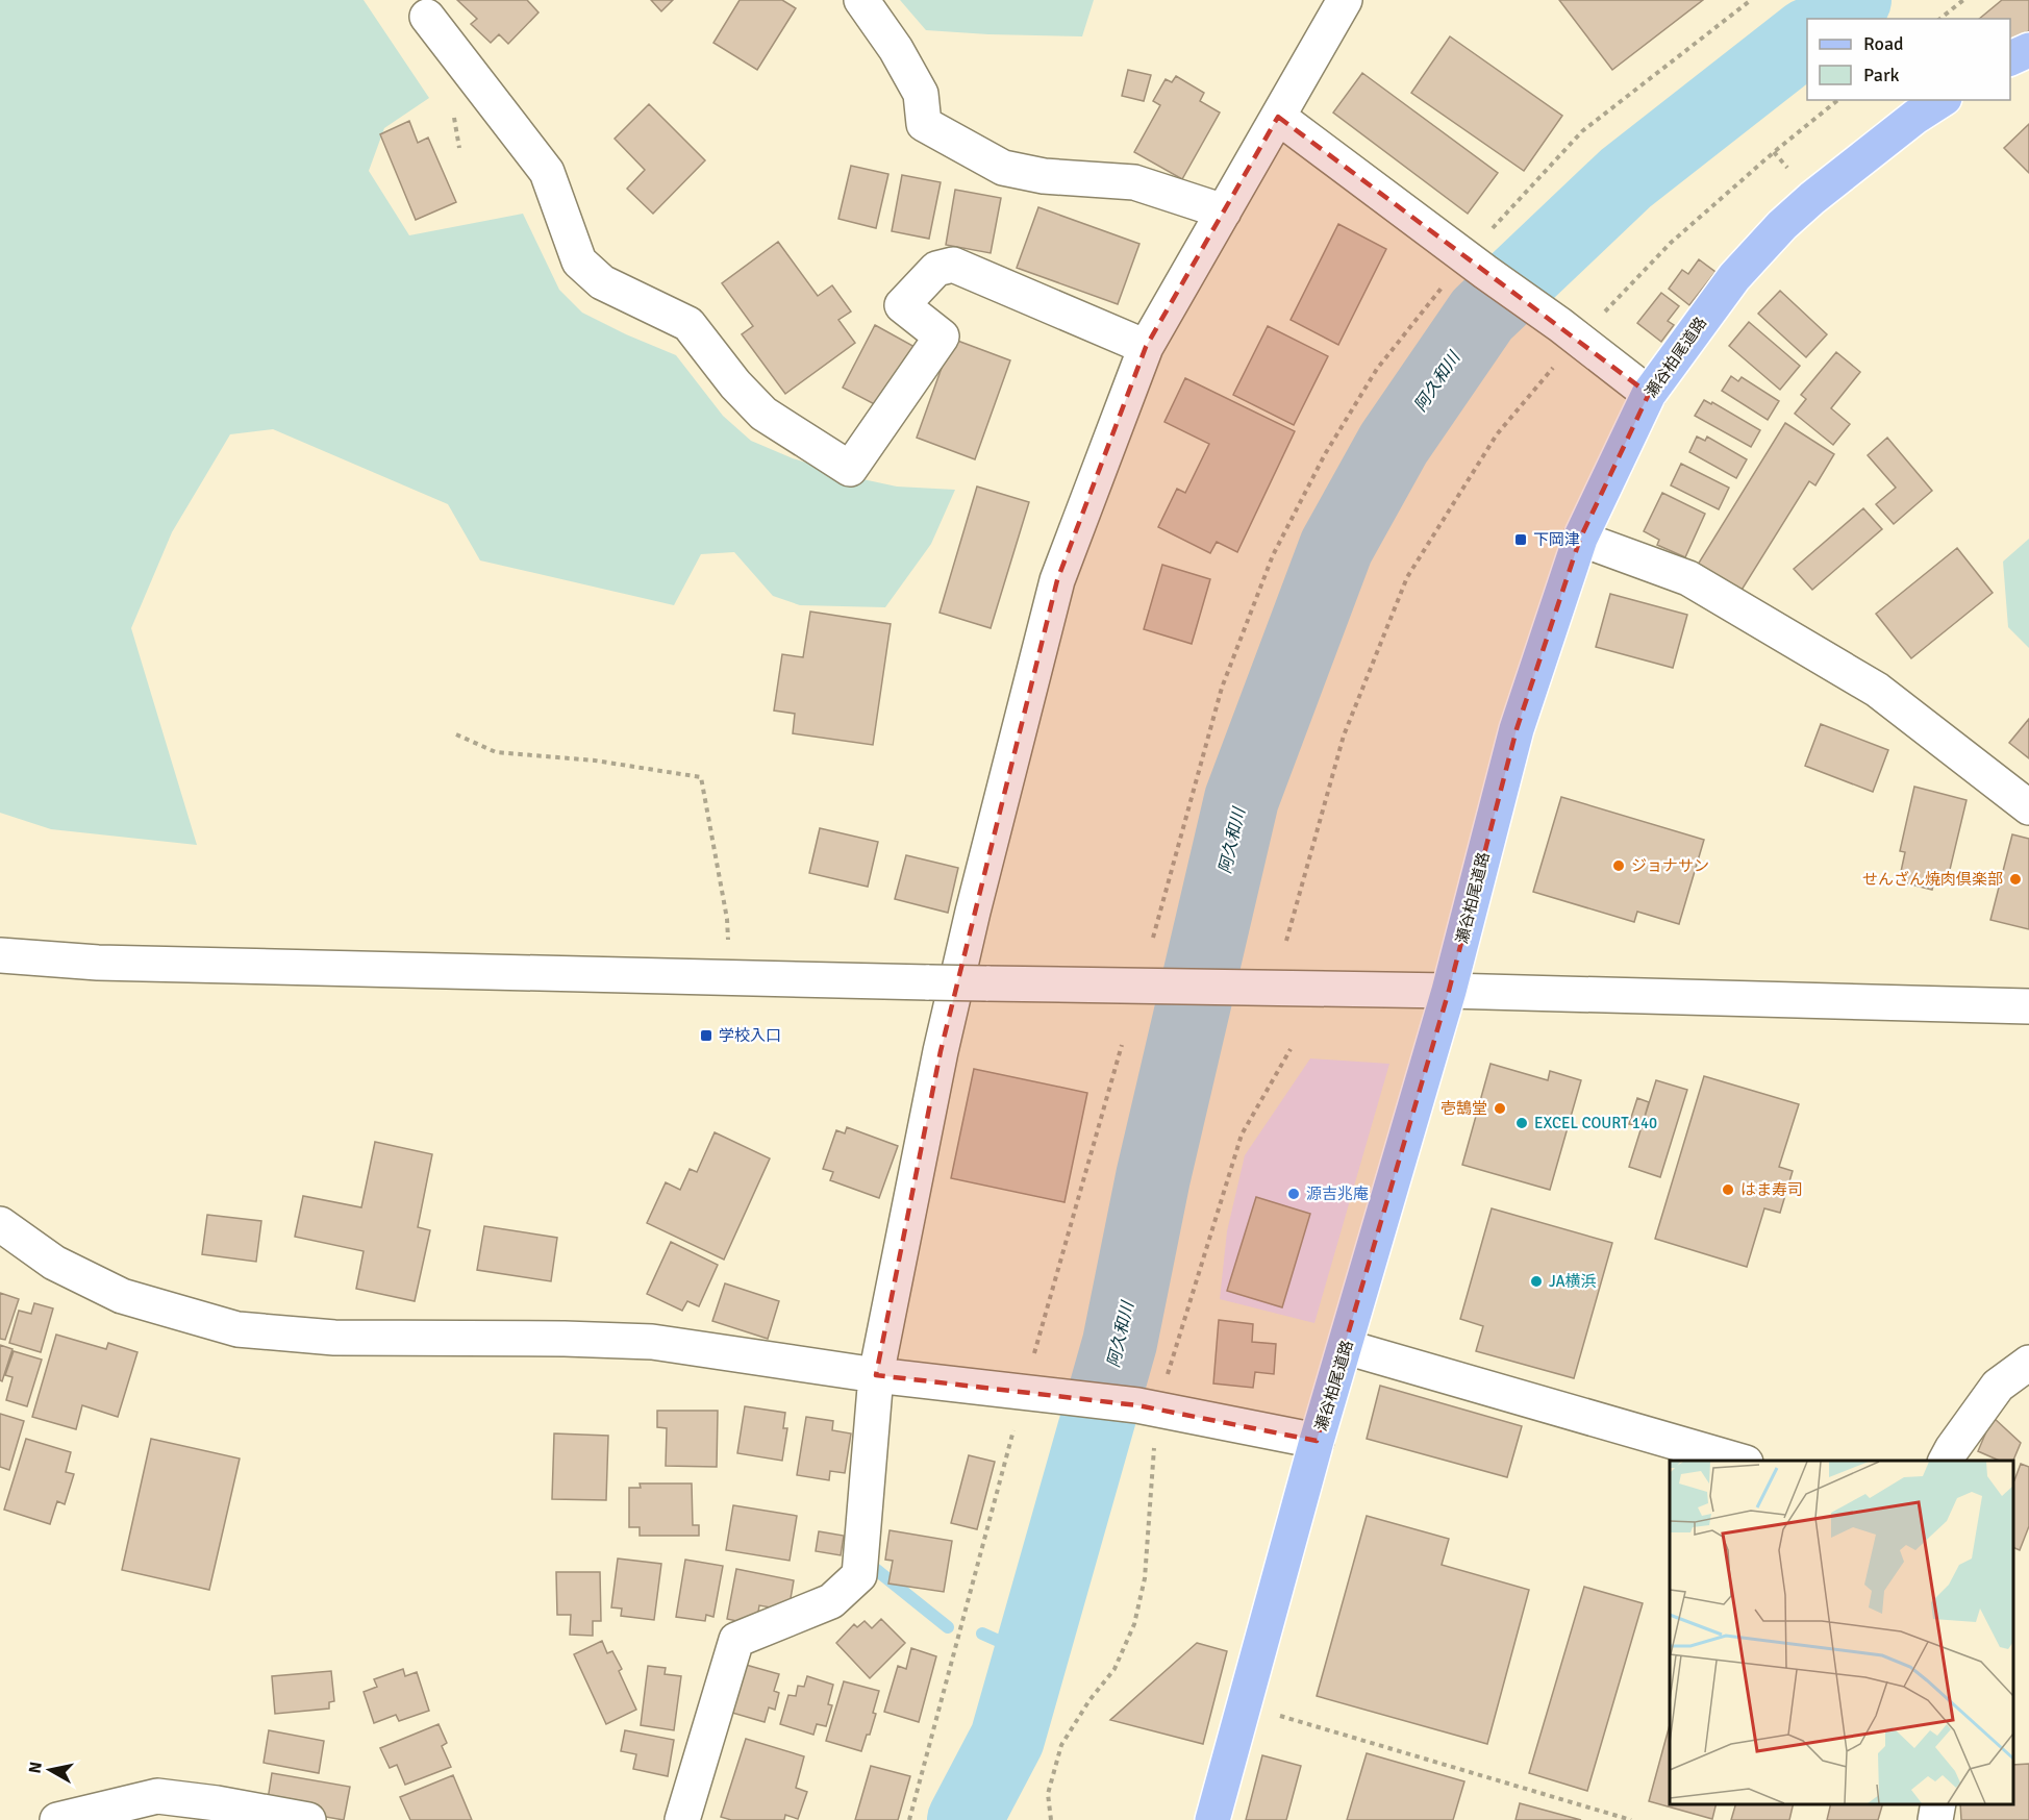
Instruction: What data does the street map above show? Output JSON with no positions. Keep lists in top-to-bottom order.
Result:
{
  "streets": {
    "main road": ["瀬谷柏尾道路"]
  },
  "water": ["阿久和川"],
  "places": {
    "transit": ["下岡津", "学校入口"],
    "other": [
      "ジョナサン",
      "せんざん焼肉倶楽部",
      "壱鵠堂",
      "EXCEL COURT 140",
      "はま寿司",
      "源吉兆庵",
      "JA横浜"
    ]
  },
  "legend": ["Road", "Park"],
  "north": "left"
}
